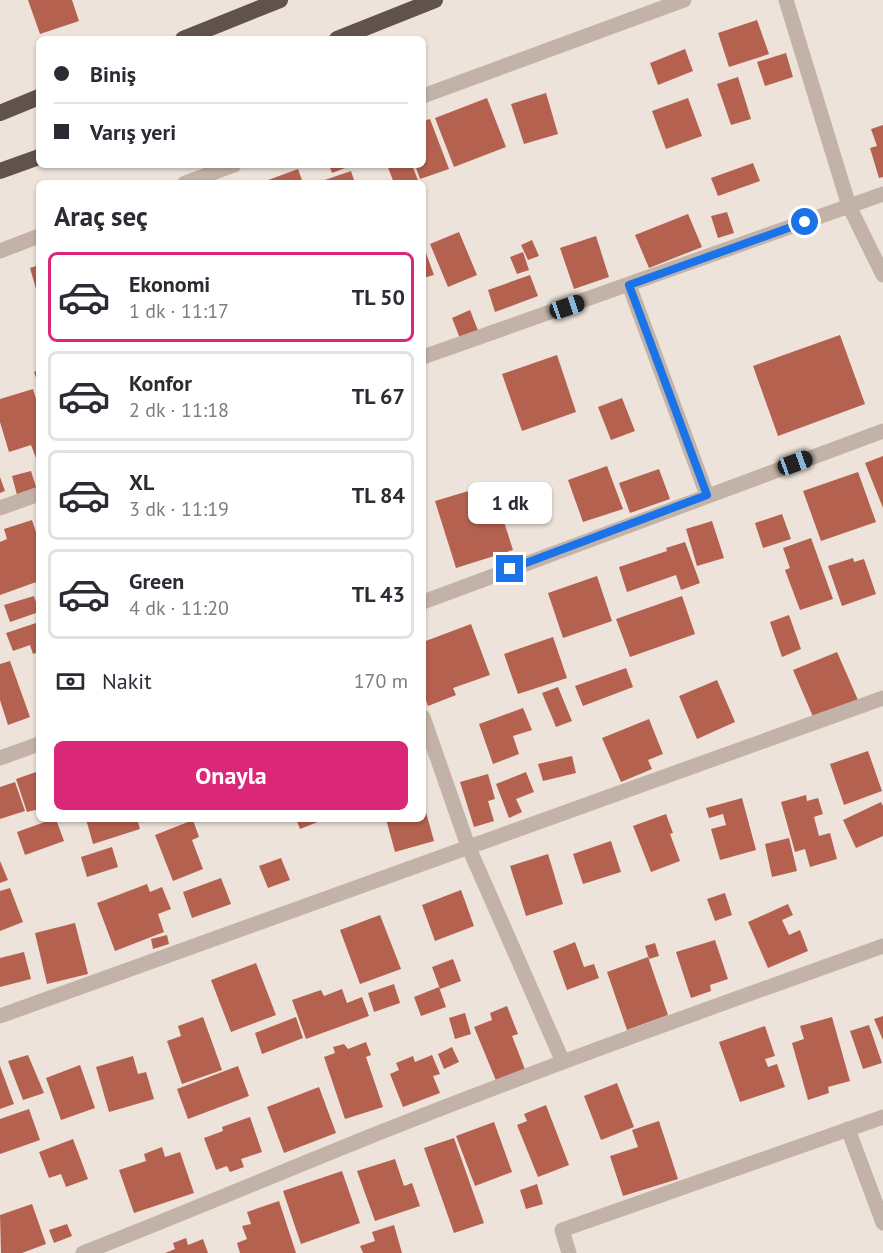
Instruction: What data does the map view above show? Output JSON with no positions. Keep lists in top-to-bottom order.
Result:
{
  "page": {
    "banner": ["Biniş", "Varış yeri"],
    "heading": "Araç seç",
    "list": [
      {
        "name": "Ekonomi",
        "note": "1 dk · 11:17",
        "value": "TL 50"
      },
      {
        "name": "Konfor",
        "note": "2 dk · 11:18",
        "value": "TL 67"
      },
      {
        "name": "XL",
        "note": "3 dk · 11:19",
        "value": "TL 84"
      },
      {
        "name": "Green",
        "note": "4 dk · 11:20",
        "value": "TL 43"
      }
    ],
    "bubble": "1 dk",
    "pay": ["Nakit", "170 m"],
    "buttons": "Onayla"
  }
}
